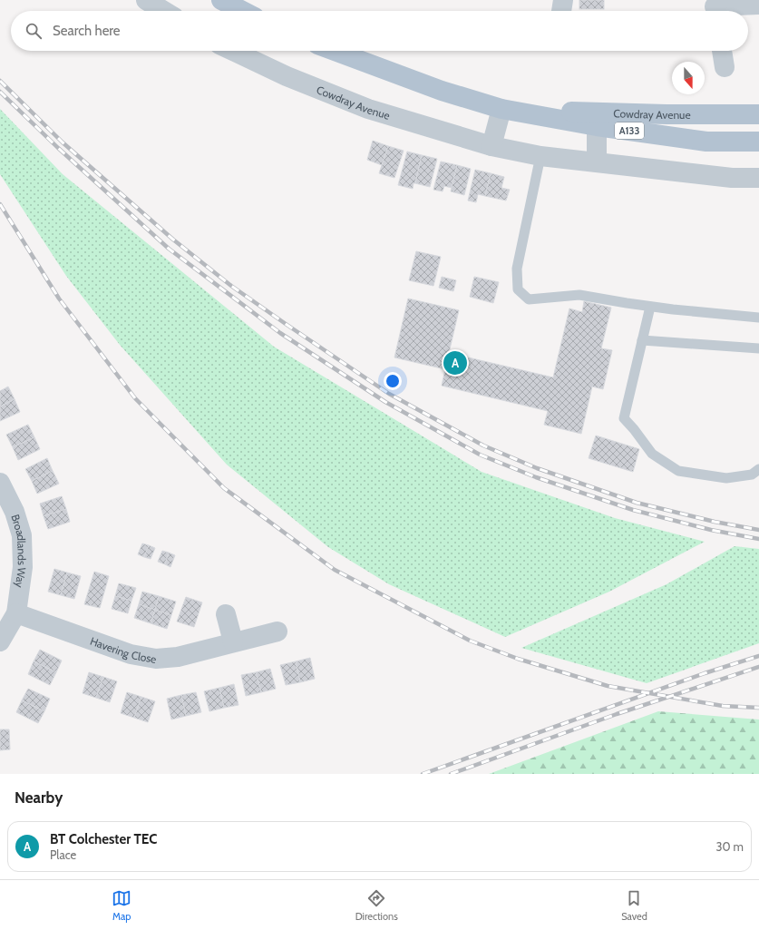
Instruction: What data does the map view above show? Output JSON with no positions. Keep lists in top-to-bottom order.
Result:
{
  "streets": {
    "main road": ["Cowdray Avenue", "A133"],
    "street": ["Broadlands Way", "Havering Close"]
  },
  "crossings": [
    ["Broadlands Way", "Havering Close"]
  ],
  "north": "bottom",
  "page": {
    "search": "Search here",
    "pins": "A",
    "heading": "Nearby",
    "list": [
      {
        "mark": "A",
        "name": "BT Colchester TEC",
        "note": "Place",
        "value": "30 m"
      }
    ],
    "nav": ["Map", "Directions", "Saved"]
  }
}
